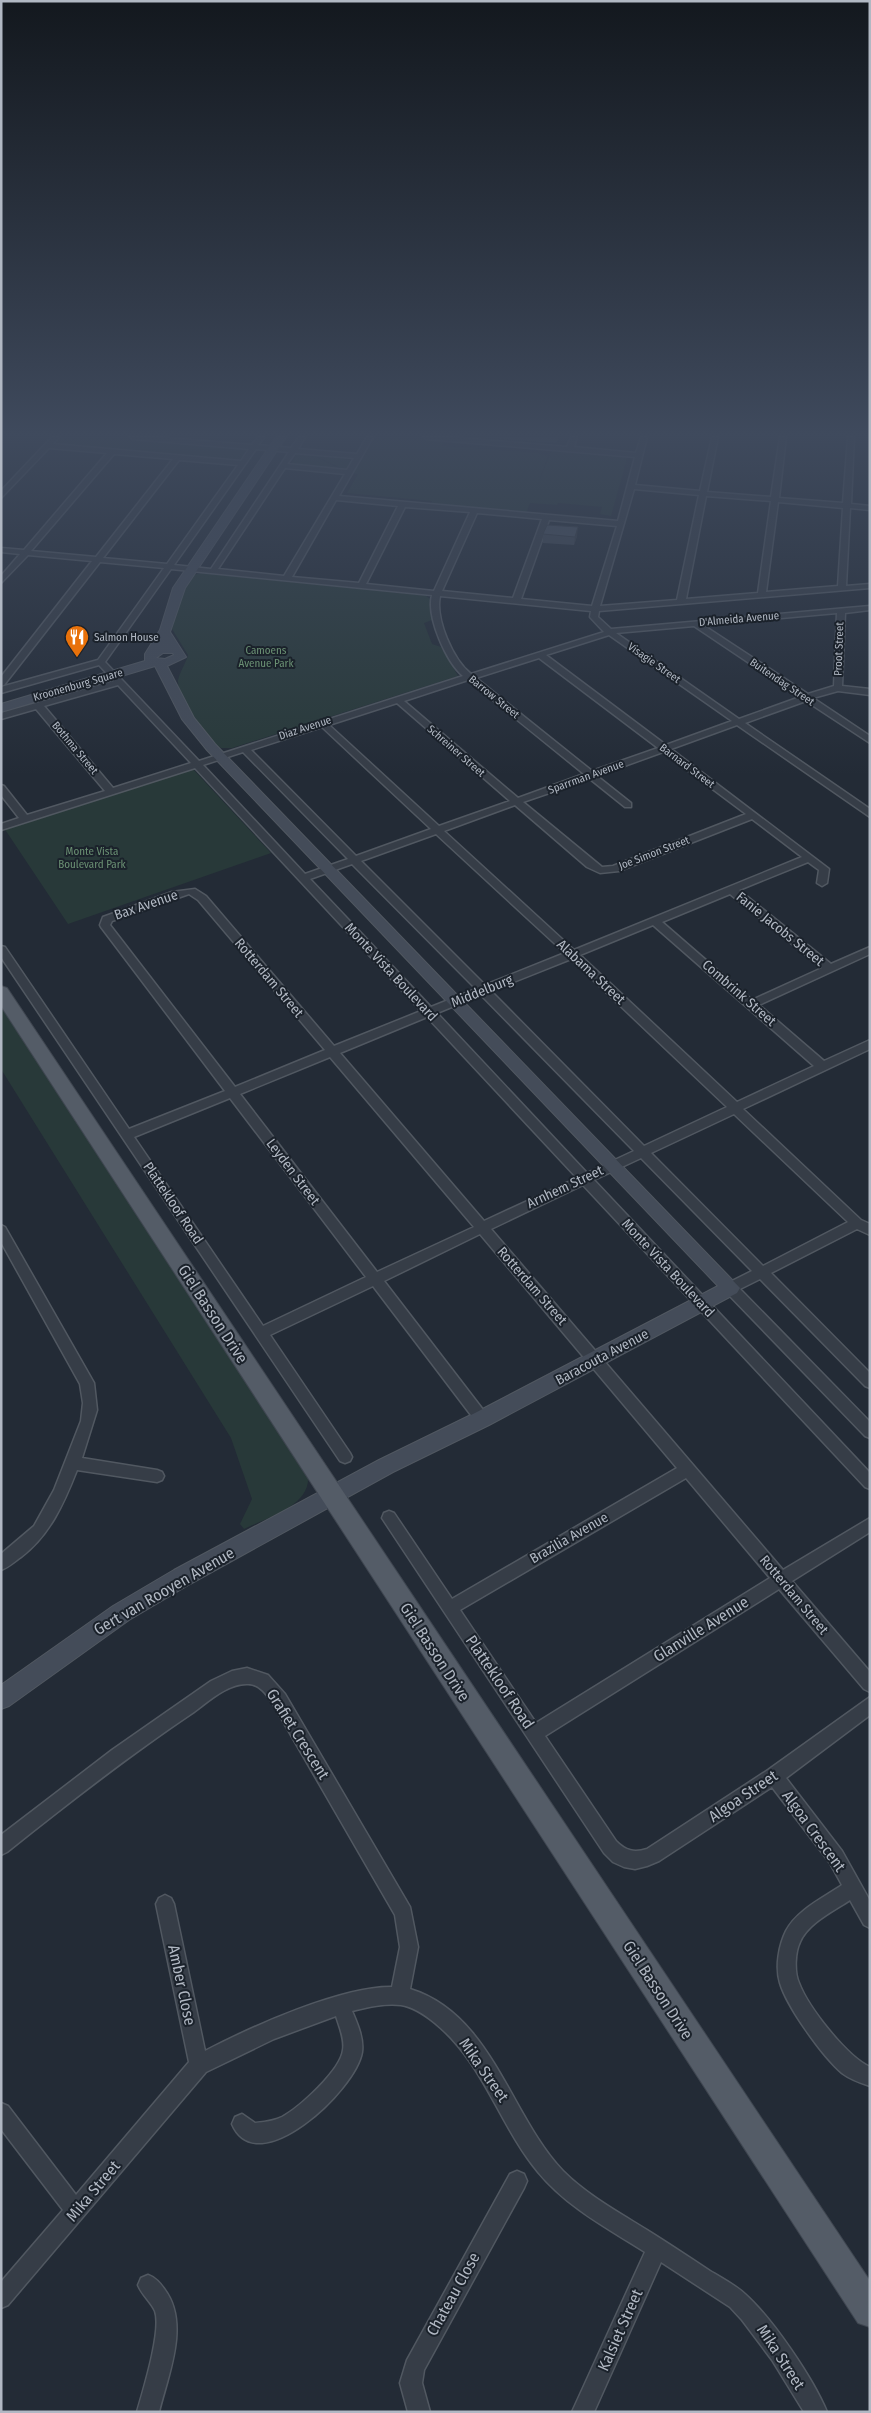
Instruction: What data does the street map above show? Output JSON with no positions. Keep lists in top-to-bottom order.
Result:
{
  "streets": {
    "main road": [
      "Kroonenburg Square",
      "Monte Vista Boulevard",
      "Giel Basson Drive",
      "Baracouta Avenue",
      "Gert van Rooyen Avenue"
    ],
    "street": [
      "D'Almeida Avenue",
      "Proot Street",
      "Visagie Street",
      "Buitendag Street",
      "Barrow Street",
      "Diaz Avenue",
      "Bothma Street",
      "Schreiner Street",
      "Barnard Street",
      "Sparrman Avenue",
      "Joe Simon Street",
      "Bax Avenue",
      "Fanie Jacobs Street",
      "Alabama Street",
      "Rotterdam Street",
      "Middelburg",
      "Combrink Street",
      "Leyden Street",
      "Arnhem Street",
      "Plattekloof Road",
      "Brazilia Avenue",
      "Glanville Avenue",
      "Grafiet Crescent",
      "Algoa Street",
      "Algoa Crescent",
      "Amber Close",
      "Mika Street",
      "Chateau Close",
      "Kalsiet Street"
    ]
  },
  "crossings": [
    ["D'Almeida Avenue", "Proot Street"],
    ["D'Almeida Avenue", "Visagie Street"],
    ["D'Almeida Avenue", "Buitendag Street"],
    ["D'Almeida Avenue", "Barrow Street"],
    ["D'Almeida Avenue", "Diaz Avenue"],
    ["Proot Street", "Sparrman Avenue"],
    ["Visagie Street", "Diaz Avenue"],
    ["Visagie Street", "Sparrman Avenue"],
    ["Buitendag Street", "Sparrman Avenue"],
    ["Kroonenburg Square", "Bothma Street"],
    ["Kroonenburg Square", "Monte Vista Boulevard"],
    ["Barrow Street", "Diaz Avenue"],
    ["Barrow Street", "Sparrman Avenue"],
    ["Diaz Avenue", "Bothma Street"],
    ["Diaz Avenue", "Schreiner Street"],
    ["Diaz Avenue", "Barnard Street"],
    ["Diaz Avenue", "Monte Vista Boulevard"],
    ["Diaz Avenue", "Alabama Street"],
    ["Schreiner Street", "Sparrman Avenue"],
    ["Schreiner Street", "Joe Simon Street"],
    ["Barnard Street", "Sparrman Avenue"],
    ["Barnard Street", "Joe Simon Street"],
    ["Barnard Street", "Middelburg"],
    ["Sparrman Avenue", "Joe Simon Street"],
    ["Sparrman Avenue", "Monte Vista Boulevard"],
    ["Sparrman Avenue", "Alabama Street"],
    ["Bax Avenue", "Rotterdam Street"],
    ["Bax Avenue", "Leyden Street"],
    ["Fanie Jacobs Street", "Middelburg"],
    ["Monte Vista Boulevard", "Middelburg"],
    ["Monte Vista Boulevard", "Arnhem Street"],
    ["Monte Vista Boulevard", "Baracouta Avenue"],
    ["Alabama Street", "Middelburg"],
    ["Alabama Street", "Arnhem Street"],
    ["Alabama Street", "Baracouta Avenue"],
    ["Rotterdam Street", "Middelburg"],
    ["Rotterdam Street", "Arnhem Street"],
    ["Rotterdam Street", "Baracouta Avenue"],
    ["Rotterdam Street", "Brazilia Avenue"],
    ["Rotterdam Street", "Glanville Avenue"],
    ["Middelburg", "Combrink Street"],
    ["Middelburg", "Leyden Street"],
    ["Middelburg", "Plattekloof Road"],
    ["Combrink Street", "Arnhem Street"],
    ["Leyden Street", "Arnhem Street"],
    ["Leyden Street", "Baracouta Avenue"],
    ["Arnhem Street", "Plattekloof Road"],
    ["Plattekloof Road", "Brazilia Avenue"],
    ["Plattekloof Road", "Glanville Avenue"],
    ["Plattekloof Road", "Algoa Street"],
    ["Giel Basson Drive", "Baracouta Avenue"],
    ["Giel Basson Drive", "Gert van Rooyen Avenue"],
    ["Baracouta Avenue", "Gert van Rooyen Avenue"],
    ["Grafiet Crescent", "Mika Street"],
    ["Algoa Street", "Algoa Crescent"],
    ["Amber Close", "Mika Street"],
    ["Mika Street", "Kalsiet Street"]
  ],
  "parks": ["Camoens Avenue Park", "Monte Vista Boulevard Park"],
  "places": {
    "restaurant": ["Salmon House"]
  }
}
